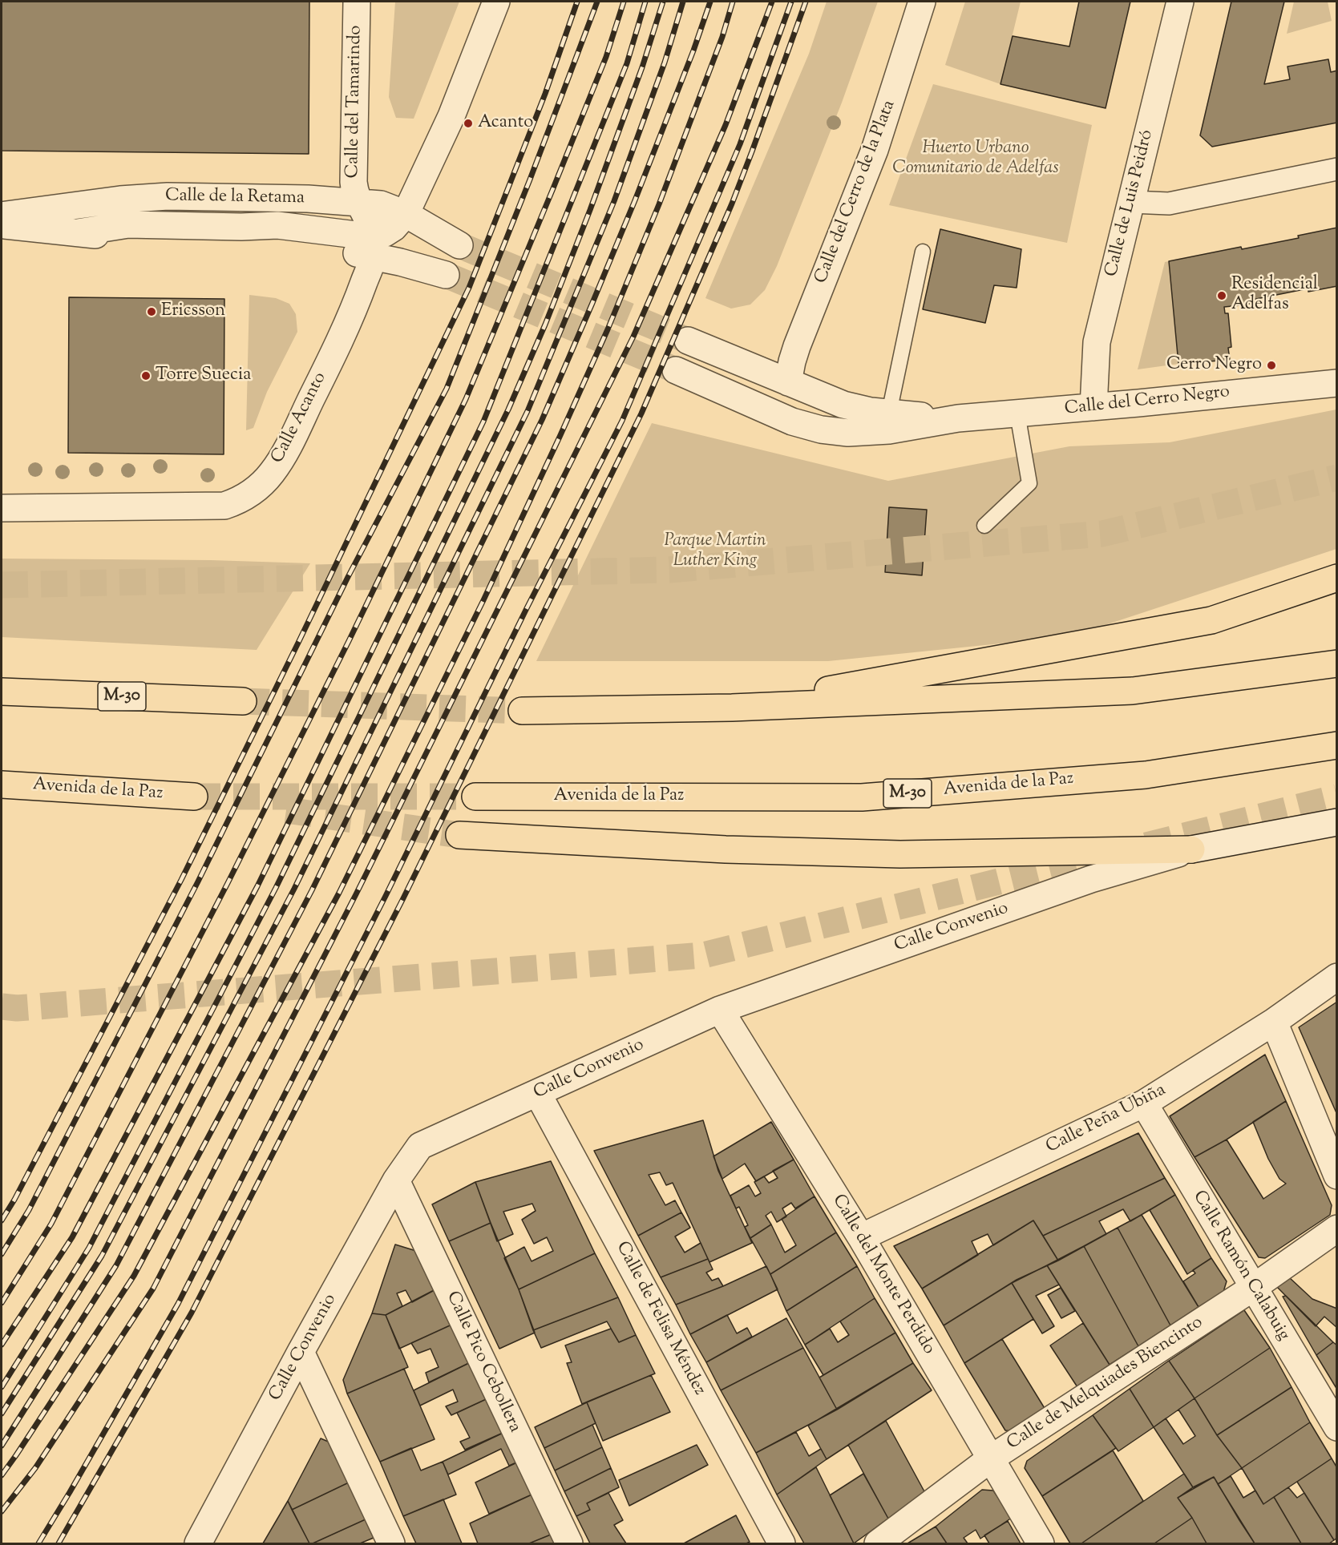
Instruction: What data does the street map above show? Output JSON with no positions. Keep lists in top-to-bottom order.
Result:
{
  "streets": {
    "highway": ["M-30", "Avenida de la Paz"],
    "street": [
      "Calle del Tamarindo",
      "Calle del Cerro de la Plata",
      "Calle de la Retama",
      "Calle de Luis Peidró",
      "Calle del Cerro Negro",
      "Calle Acanto",
      "Calle Convenio",
      "Calle Peña Ubiña",
      "Calle Ramón Calabuig",
      "Calle del Monte Perdido",
      "Calle de Felisa Méndez",
      "Calle Pico Cebollera",
      "Calle de Melquiades Biencinto"
    ]
  },
  "crossings": [
    ["Calle del Tamarindo", "Calle de la Retama"],
    ["Calle del Cerro de la Plata", "Calle del Cerro Negro"],
    ["Calle de Luis Peidró", "Calle del Cerro Negro"],
    ["Calle Convenio", "Calle del Monte Perdido"],
    ["Calle Convenio", "Calle de Felisa Méndez"],
    ["Calle Convenio", "Calle Pico Cebollera"],
    ["Calle Peña Ubiña", "Calle Ramón Calabuig"],
    ["Calle Peña Ubiña", "Calle del Monte Perdido"],
    ["Calle Ramón Calabuig", "Calle de Melquiades Biencinto"],
    ["Calle del Monte Perdido", "Calle de Melquiades Biencinto"]
  ],
  "parks": ["Huerto Urbano Comunitario de Adelfas", "Parque Martin Luther King"],
  "places": [
    "Acanto",
    "Residencial Adelfas",
    "Ericsson",
    "Cerro Negro",
    "Torre Suecia"
  ]
}
